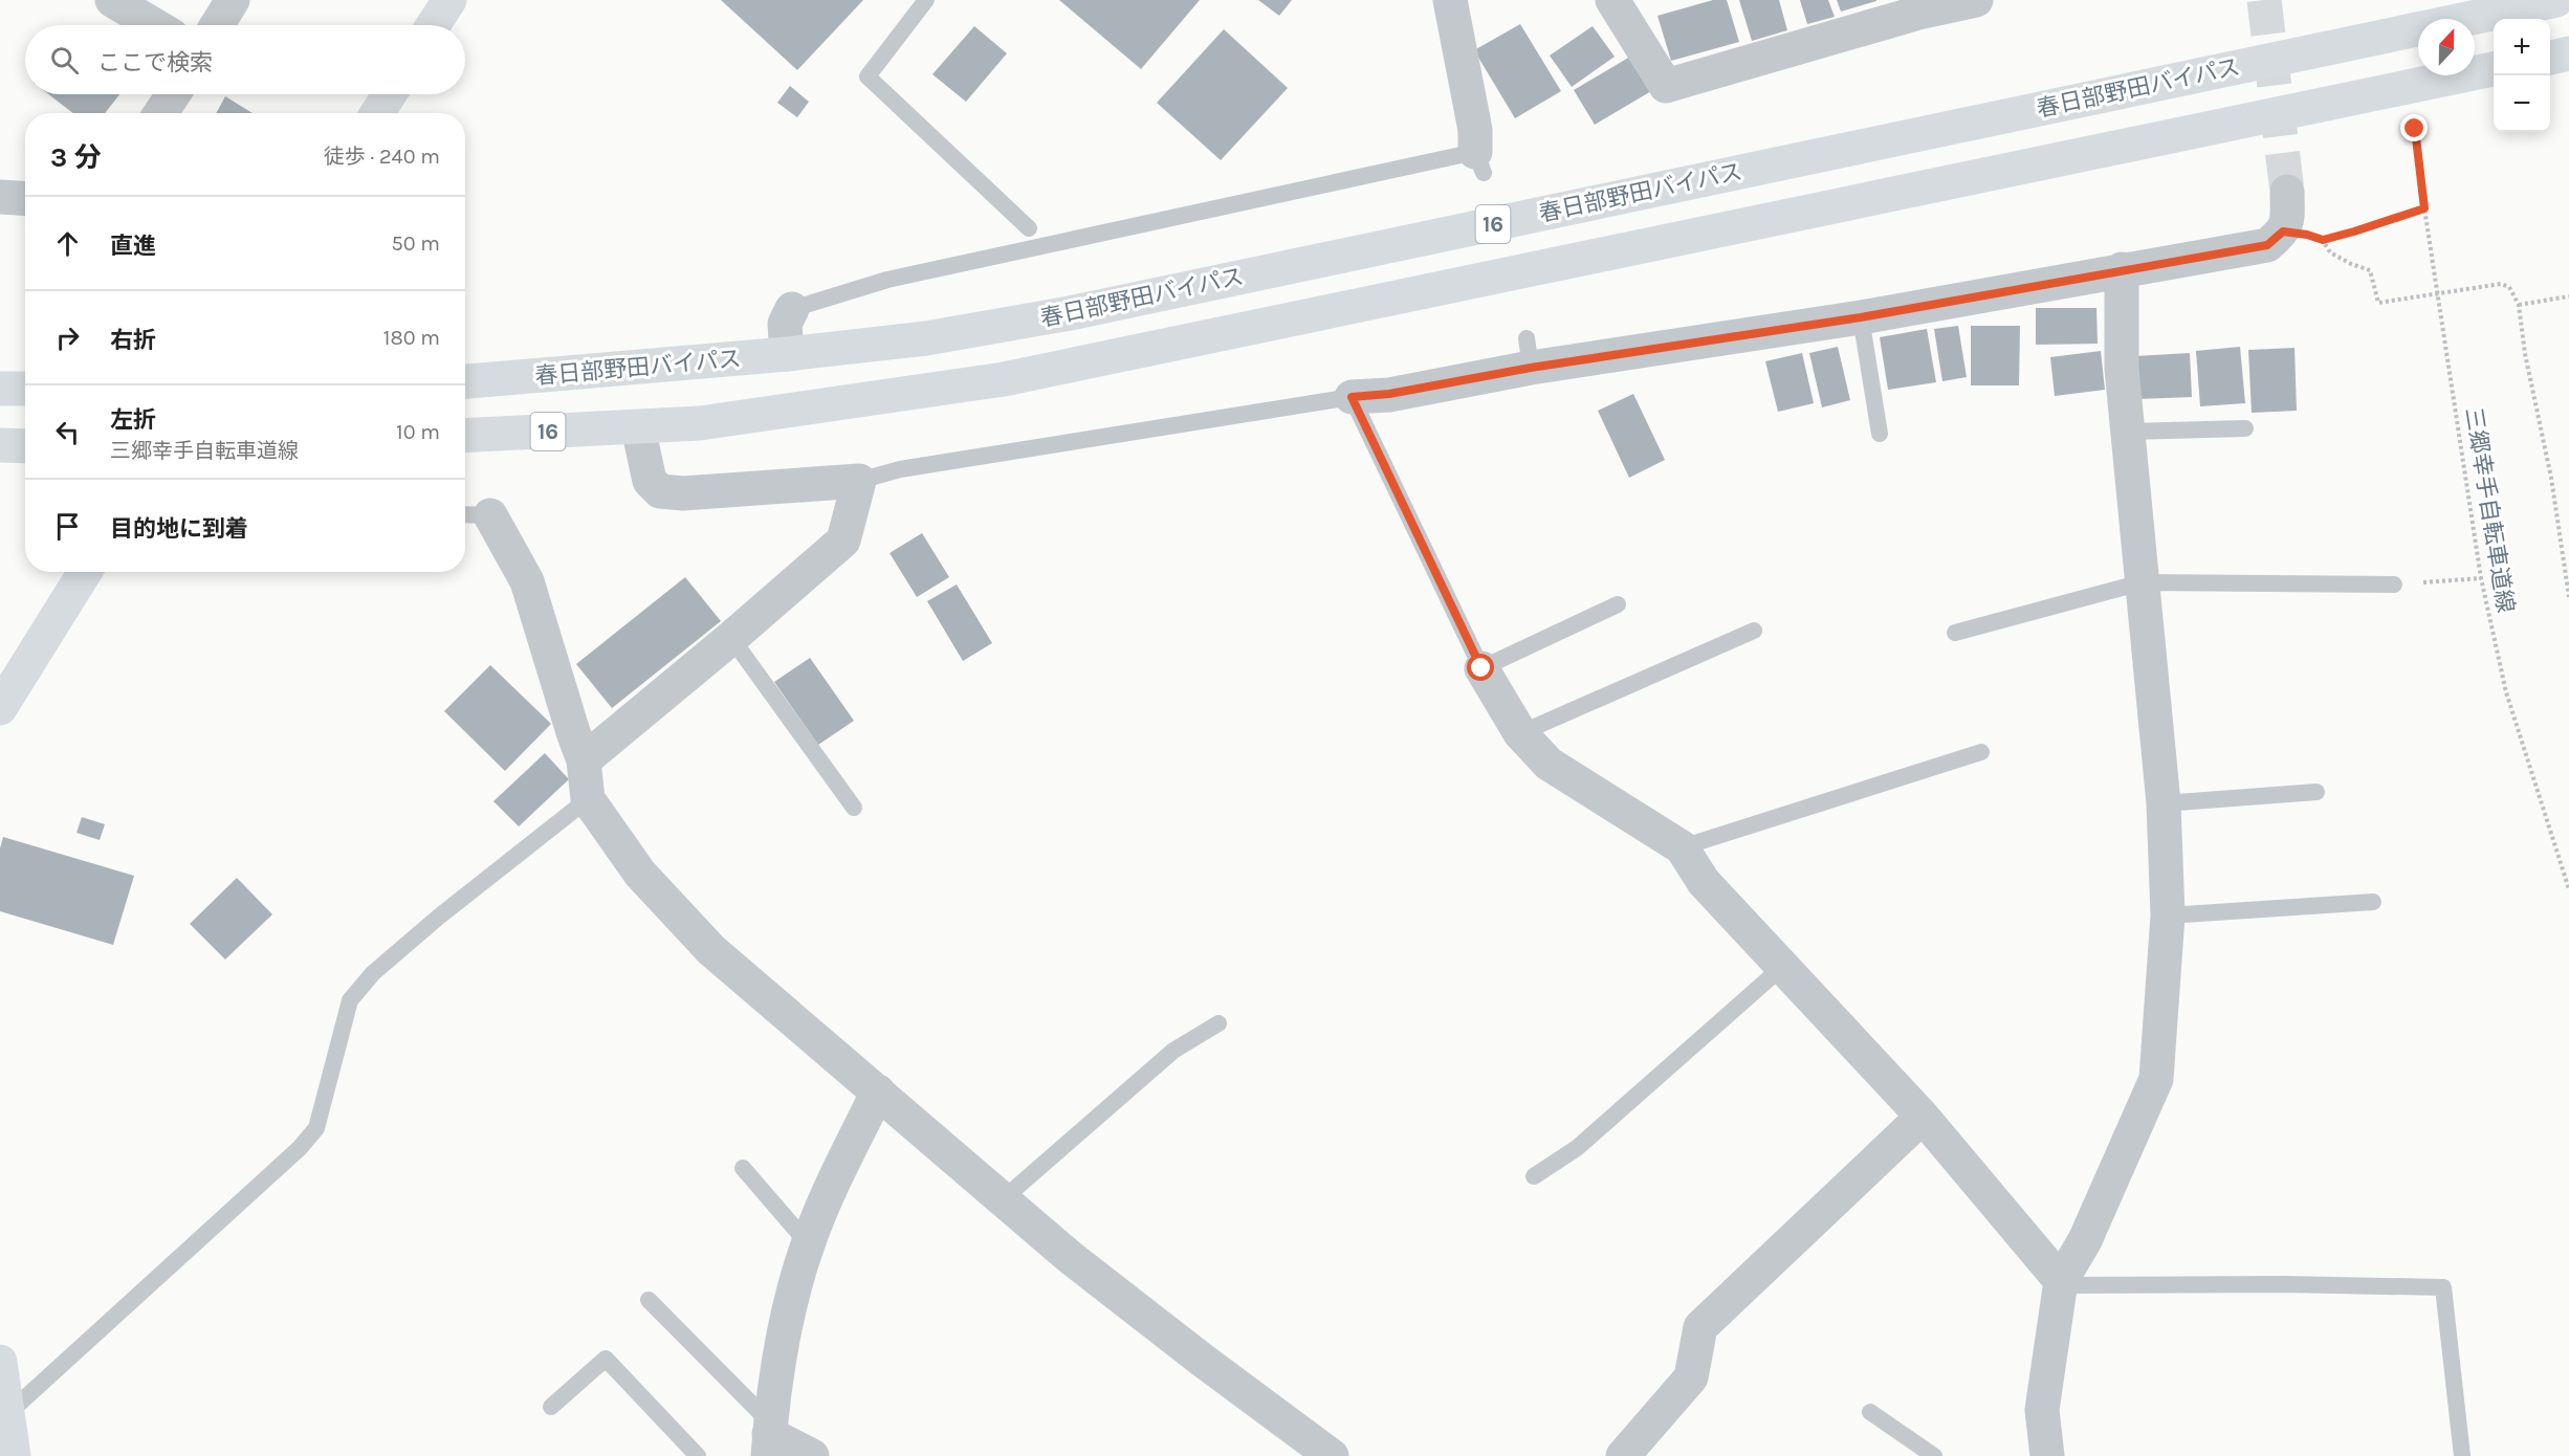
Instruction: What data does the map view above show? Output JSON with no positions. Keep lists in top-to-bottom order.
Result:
{
  "streets": {
    "main road": ["春日部野田バイパス", "16"],
    "path": ["三郷幸手自転車道線"]
  },
  "north": "top",
  "page": {
    "map_buttons": ["+", "−"],
    "search": "ここで検索",
    "heading": ["3 分", "徒歩 · 240 m"],
    "list": [
      ["直進", "50 m"],
      ["右折", "180 m"],
      ["左折", "三郷幸手自転車道線", "10 m"],
      "目的地に到着"
    ]
  }
}
